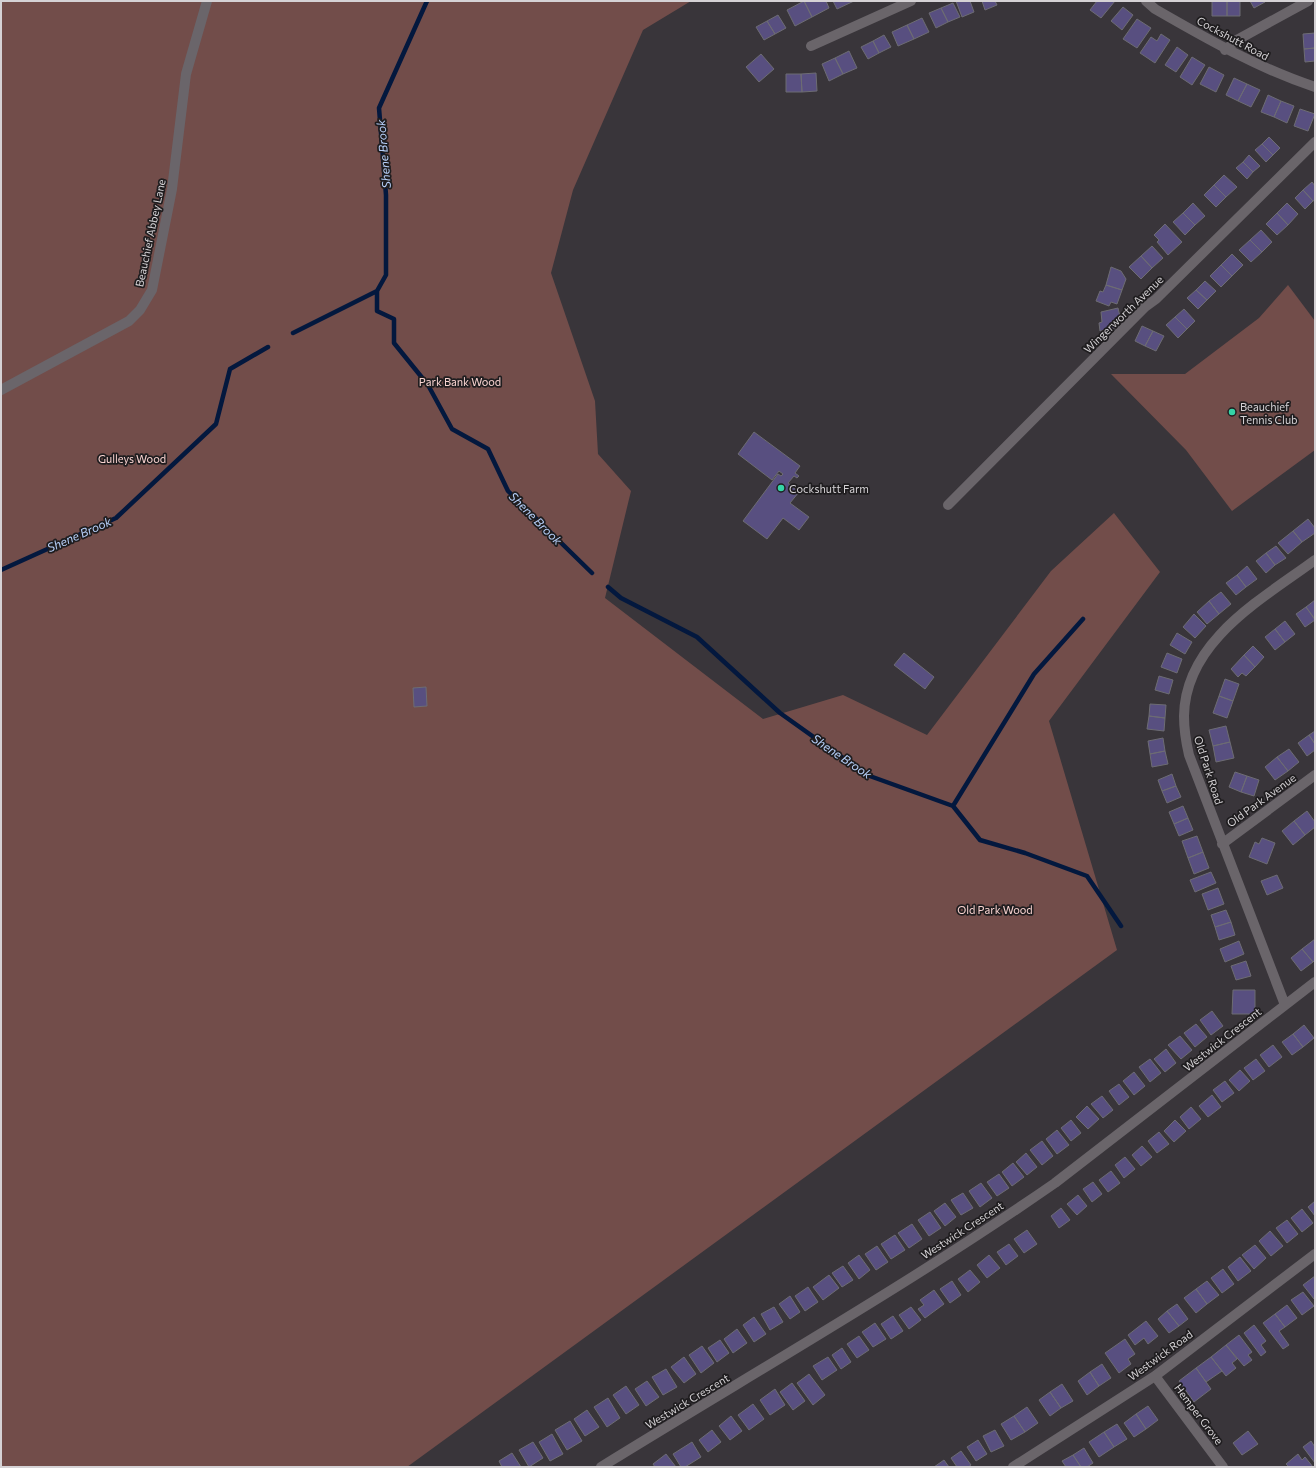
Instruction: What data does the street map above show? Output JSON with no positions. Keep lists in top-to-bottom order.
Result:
{
  "streets": {
    "street": [
      "Cockshutt Road",
      "Beauchief Abbey Lane",
      "Wingerworth Avenue",
      "Old Park Road",
      "Old Park Avenue",
      "Westwick Crescent",
      "Westwick Road",
      "Hemper Grove"
    ]
  },
  "crossings": [
    ["Old Park Road", "Old Park Avenue"],
    ["Old Park Road", "Westwick Crescent"],
    ["Westwick Road", "Hemper Grove"]
  ],
  "water": ["Shene Brook"],
  "parks": ["Park Bank Wood", "Gulleys Wood", "Old Park Wood"],
  "places": ["Beauchief Tennis Club", "Cockshutt Farm"]
}
